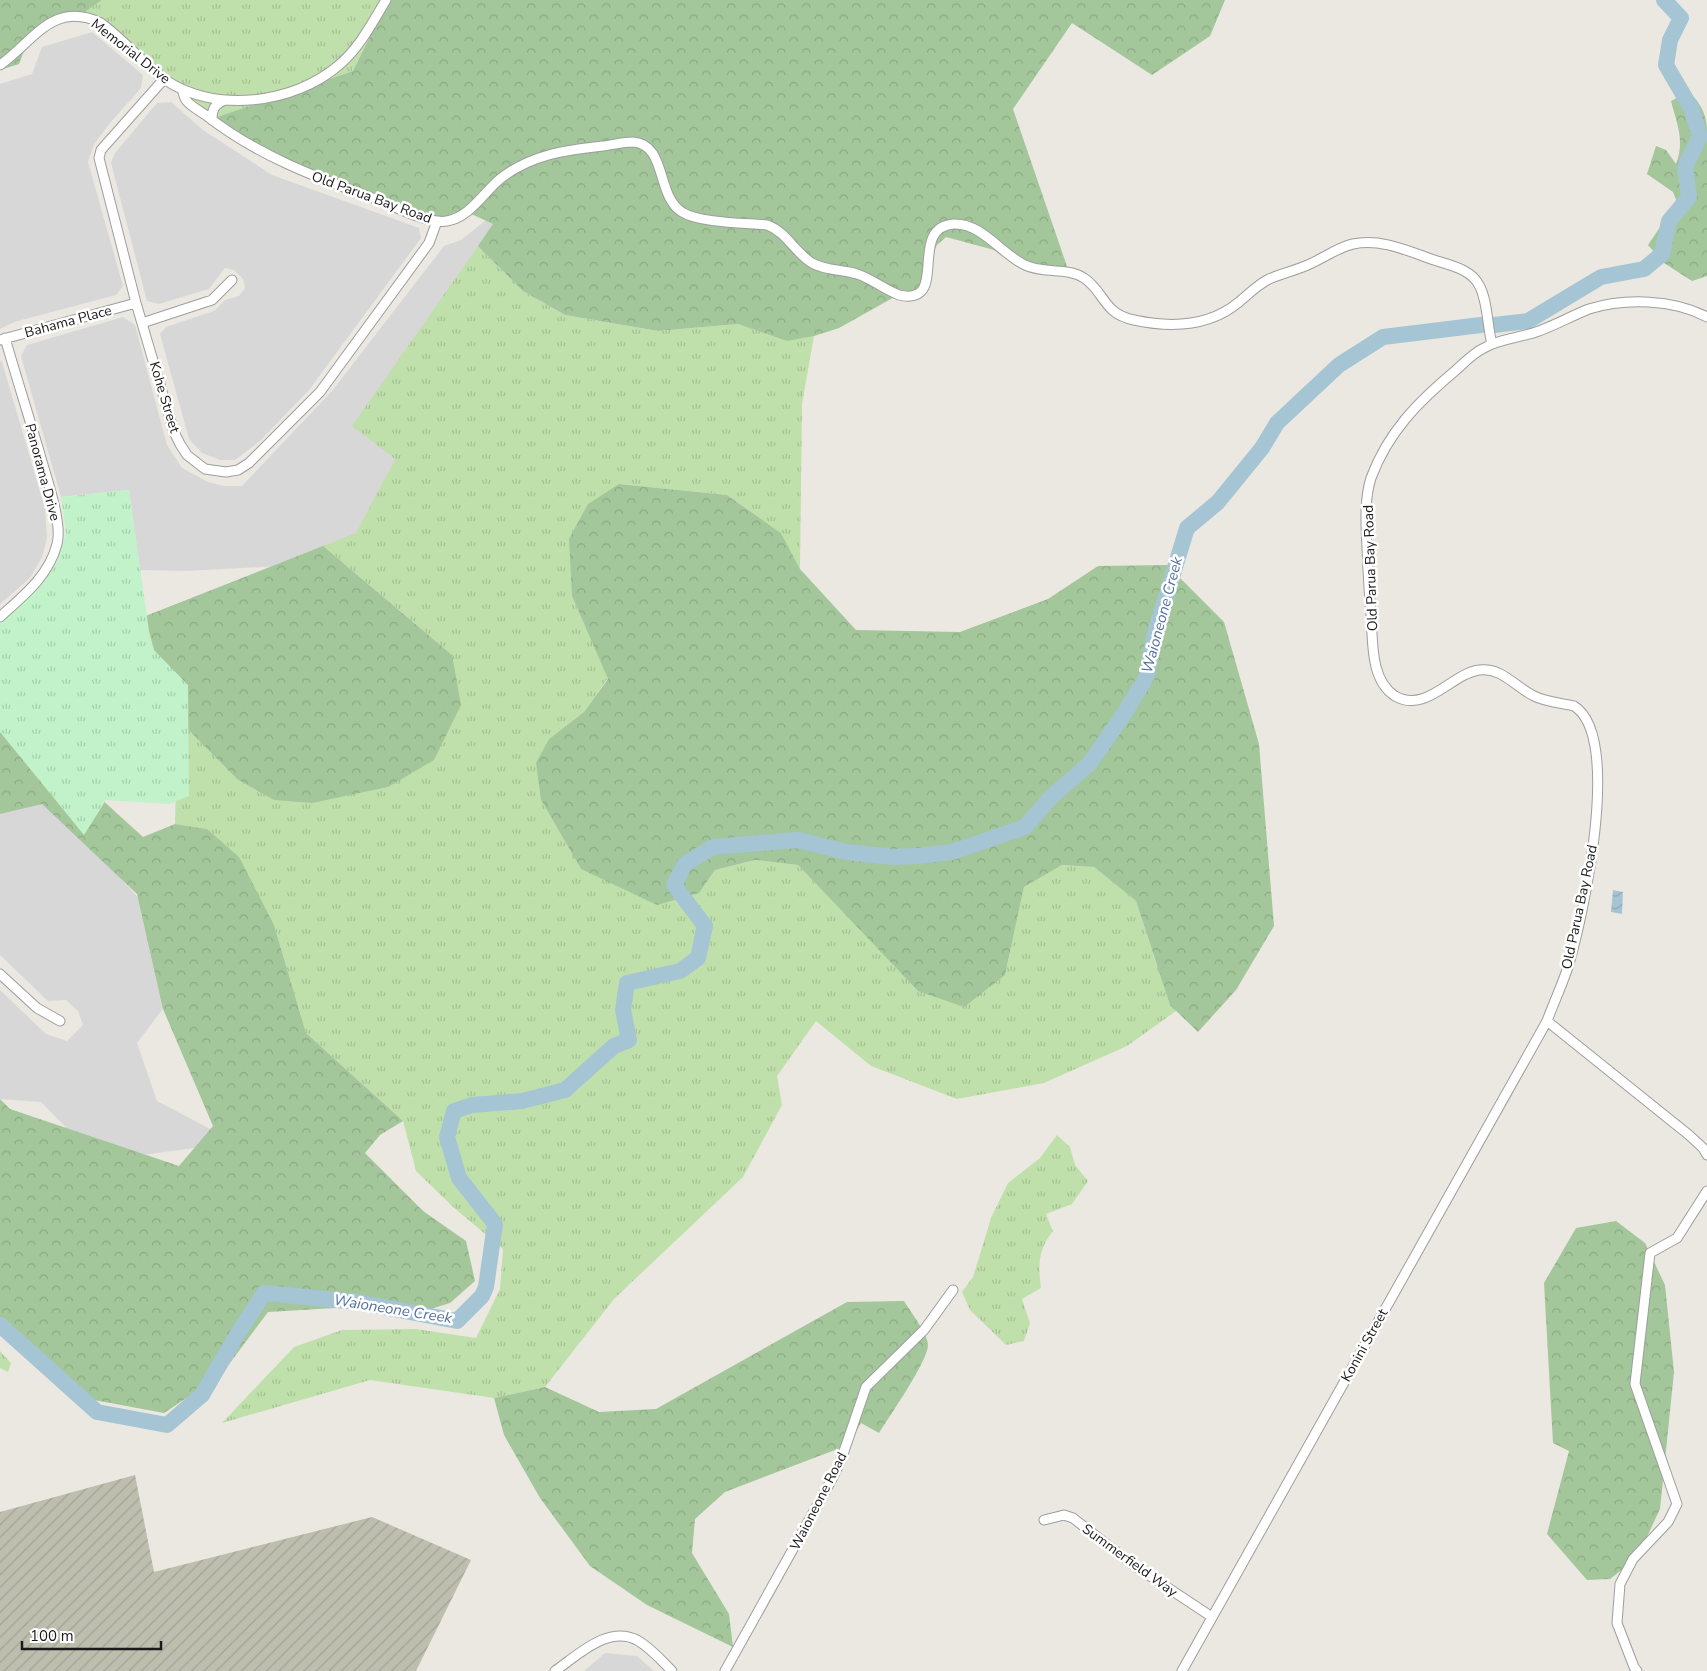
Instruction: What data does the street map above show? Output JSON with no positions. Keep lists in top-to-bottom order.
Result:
{
  "streets": {
    "street": [
      "Memorial Drive",
      "Old Parua Bay Road",
      "Bahama Place",
      "Kohe Street",
      "Panorama Drive",
      "Konini Street",
      "Waioneone Road",
      "Summerfield Way"
    ]
  },
  "crossings": [
    ["Memorial Drive", "Old Parua Bay Road"],
    ["Memorial Drive", "Kohe Street"],
    ["Old Parua Bay Road", "Kohe Street"],
    ["Old Parua Bay Road", "Konini Street"],
    ["Bahama Place", "Kohe Street"],
    ["Bahama Place", "Panorama Drive"],
    ["Konini Street", "Summerfield Way"]
  ],
  "water": ["Waioneone Creek"],
  "scale_bar": "100 m"
}
